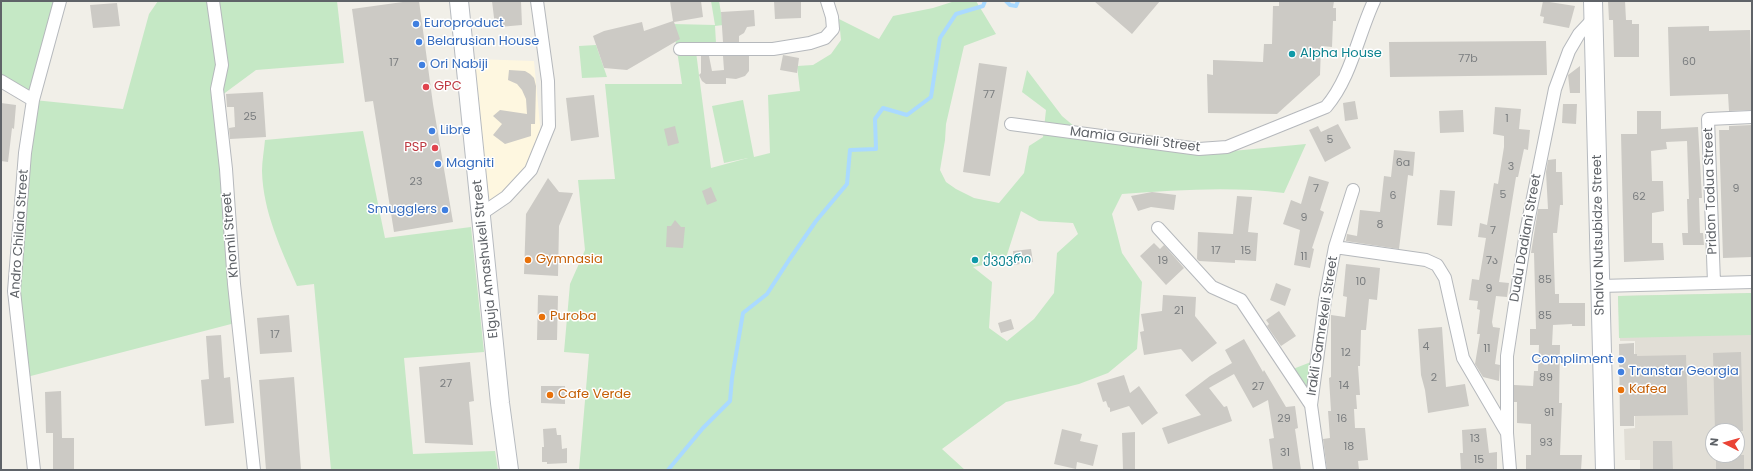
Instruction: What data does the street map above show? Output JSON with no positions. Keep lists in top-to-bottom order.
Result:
{
  "streets": {
    "main road": ["Shalva Nutsubidze Street", "Elguja Amashukeli Street"],
    "street": [
      "Mamia Gurieli Street",
      "Pridon Todua Street",
      "Andro Chilaia Street",
      "Khomli Street",
      "Dudu Dadiani Street",
      "Irakli Gamrekeli Street"
    ]
  },
  "crossings": [
    ["Shalva Nutsubidze Street", "Dudu Dadiani Street"],
    ["Dudu Dadiani Street", "Irakli Gamrekeli Street"]
  ],
  "places": [
    "Europroduct",
    "Belarusian House",
    "Alpha House",
    "Ori Nabiji",
    "GPC",
    "Libre",
    "PSP",
    "Magniti",
    "Smugglers",
    "Gymnasia",
    "ქვევრი",
    "Puroba",
    "Compliment",
    "Transtar Georgia",
    "Kafea",
    "Cafe Verde"
  ],
  "house_numbers": [
    "77b",
    "60",
    "17",
    "77",
    "25",
    "1",
    "5",
    "6a",
    "3",
    "23",
    "7",
    "9",
    "5",
    "6",
    "62",
    "9",
    "8",
    "7",
    "17",
    "15",
    "11",
    "19",
    "7ა",
    "85",
    "10",
    "9",
    "21",
    "85",
    "17",
    "4",
    "11",
    "12",
    "2",
    "89",
    "27",
    "14",
    "27",
    "91",
    "29",
    "16",
    "13",
    "93",
    "18",
    "31",
    "15"
  ],
  "north": "left"
}
